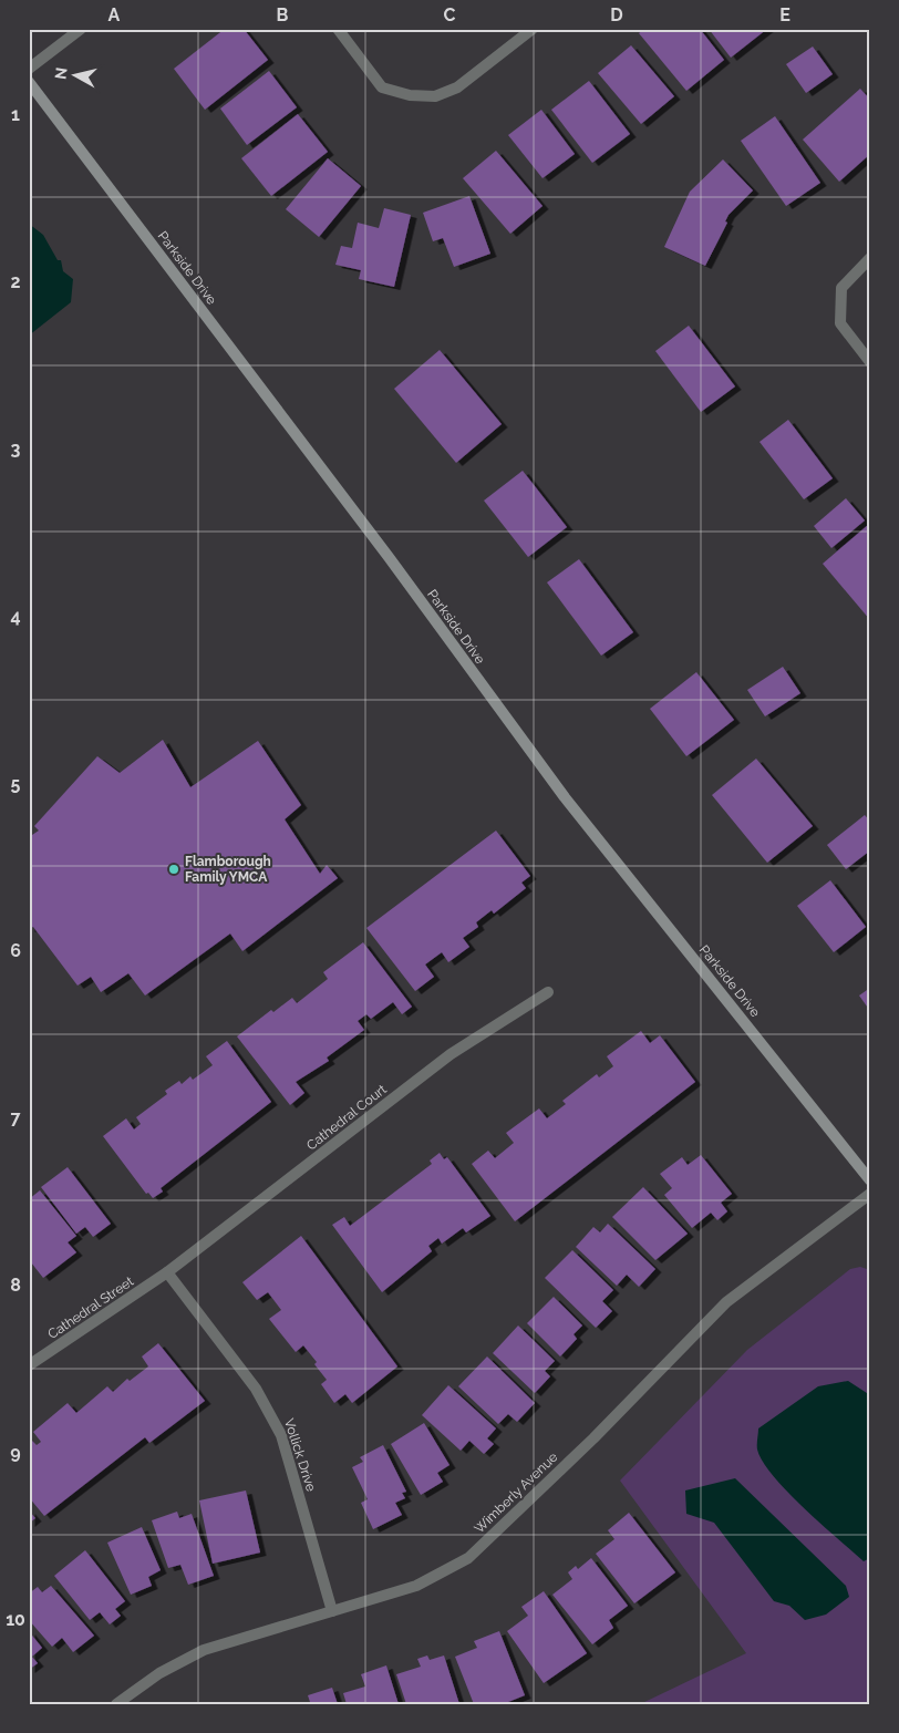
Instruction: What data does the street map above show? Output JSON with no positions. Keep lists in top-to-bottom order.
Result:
{
  "streets": {
    "main road": ["Parkside Drive"],
    "street": [
      "Cathedral Court",
      "Cathedral Street",
      "Vollick Drive",
      "Wimberly Avenue"
    ]
  },
  "crossings": [
    ["Cathedral Court", "Cathedral Street"],
    ["Cathedral Court", "Vollick Drive"],
    ["Cathedral Street", "Vollick Drive"],
    ["Vollick Drive", "Wimberly Avenue"]
  ],
  "places": ["Flamborough Family YMCA"],
  "north": "left",
  "grid": {
    "columns": [
      "A",
      "B",
      "C",
      "D",
      "E"
    ],
    "rows": [
      "1",
      "2",
      "3",
      "4",
      "5",
      "6",
      "7",
      "8",
      "9",
      "10"
    ]
  }
}
